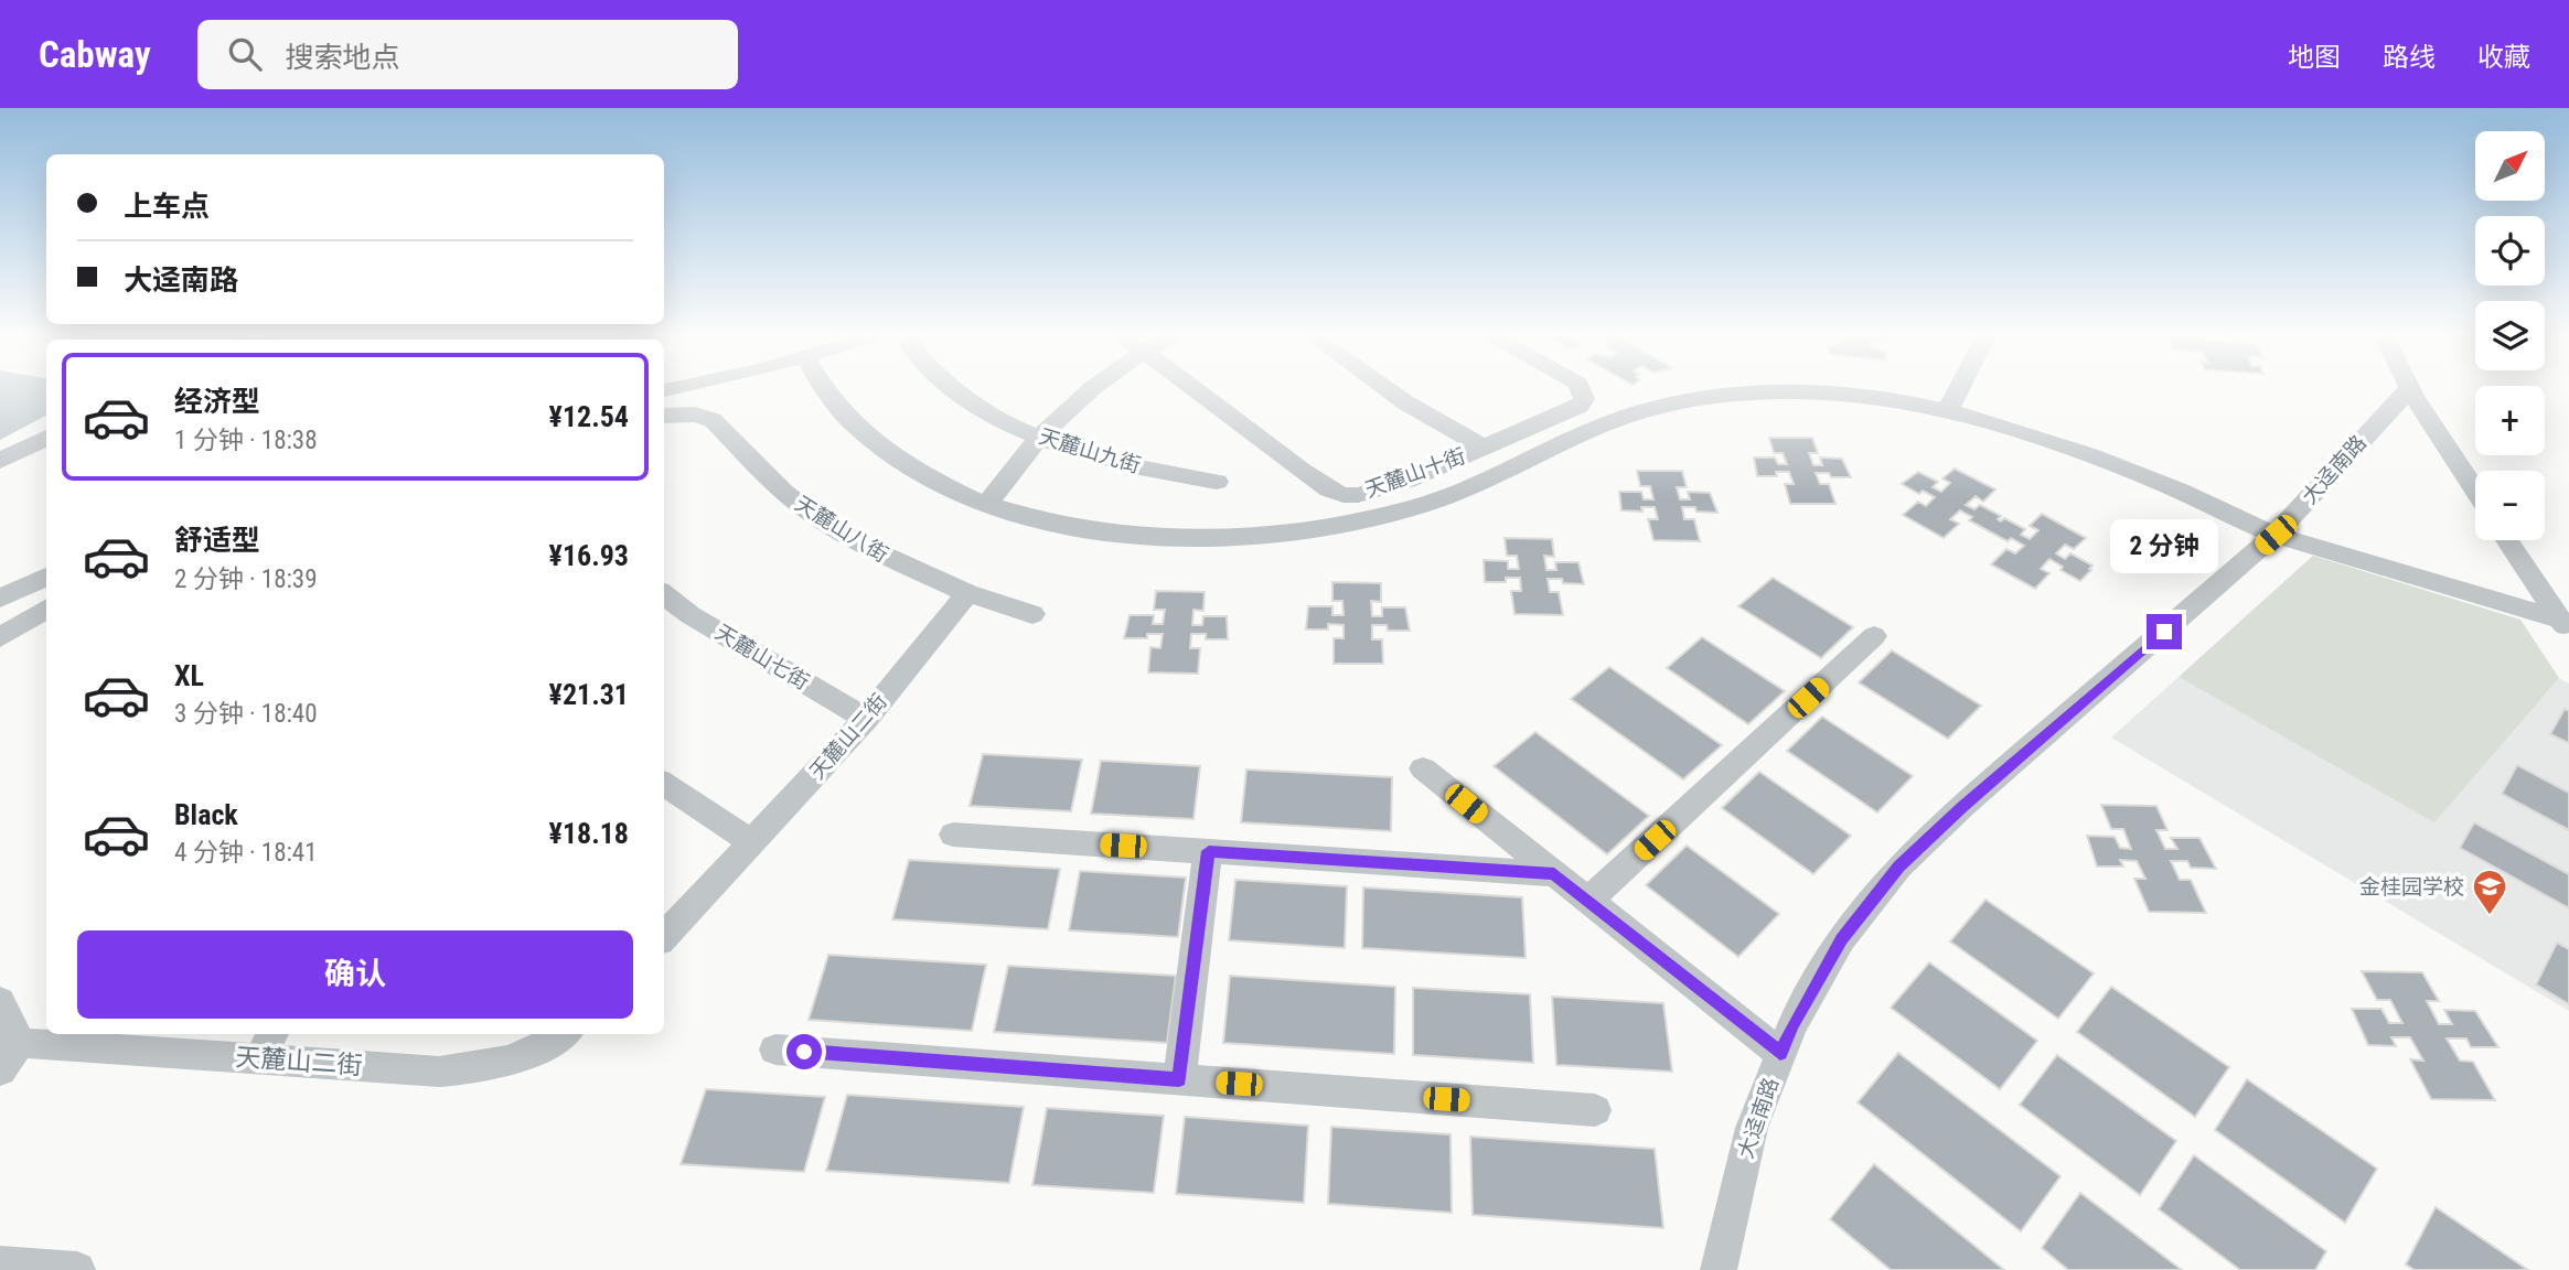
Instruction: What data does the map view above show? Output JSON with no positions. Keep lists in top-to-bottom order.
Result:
{
  "streets": {
    "street": [
      "天麓山九街",
      "大迳南路",
      "天麓山十街",
      "天麓山八街",
      "天麓山七街",
      "天麓山二街"
    ]
  },
  "crossings": [
    ["天麓山八街", "天麓山二街"],
    ["天麓山七街", "天麓山二街"]
  ],
  "places": {
    "school or university": ["金桂园学校"]
  },
  "north": "top right",
  "page": {
    "header": "Cabway",
    "search": "搜索地点",
    "nav": ["地图", "路线", "收藏"],
    "map_buttons": ["+", "−"],
    "banner": ["上车点", "大迳南路"],
    "list": [
      {
        "name": "经济型",
        "note": "1 分钟 · 18:38",
        "value": "¥12.54"
      },
      {
        "name": "舒适型",
        "note": "2 分钟 · 18:39",
        "value": "¥16.93"
      },
      {
        "name": "XL",
        "note": "3 分钟 · 18:40",
        "value": "¥21.31"
      },
      {
        "name": "Black",
        "note": "4 分钟 · 18:41",
        "value": "¥18.18"
      }
    ],
    "bubble": "2 分钟",
    "buttons": "确认"
  }
}
